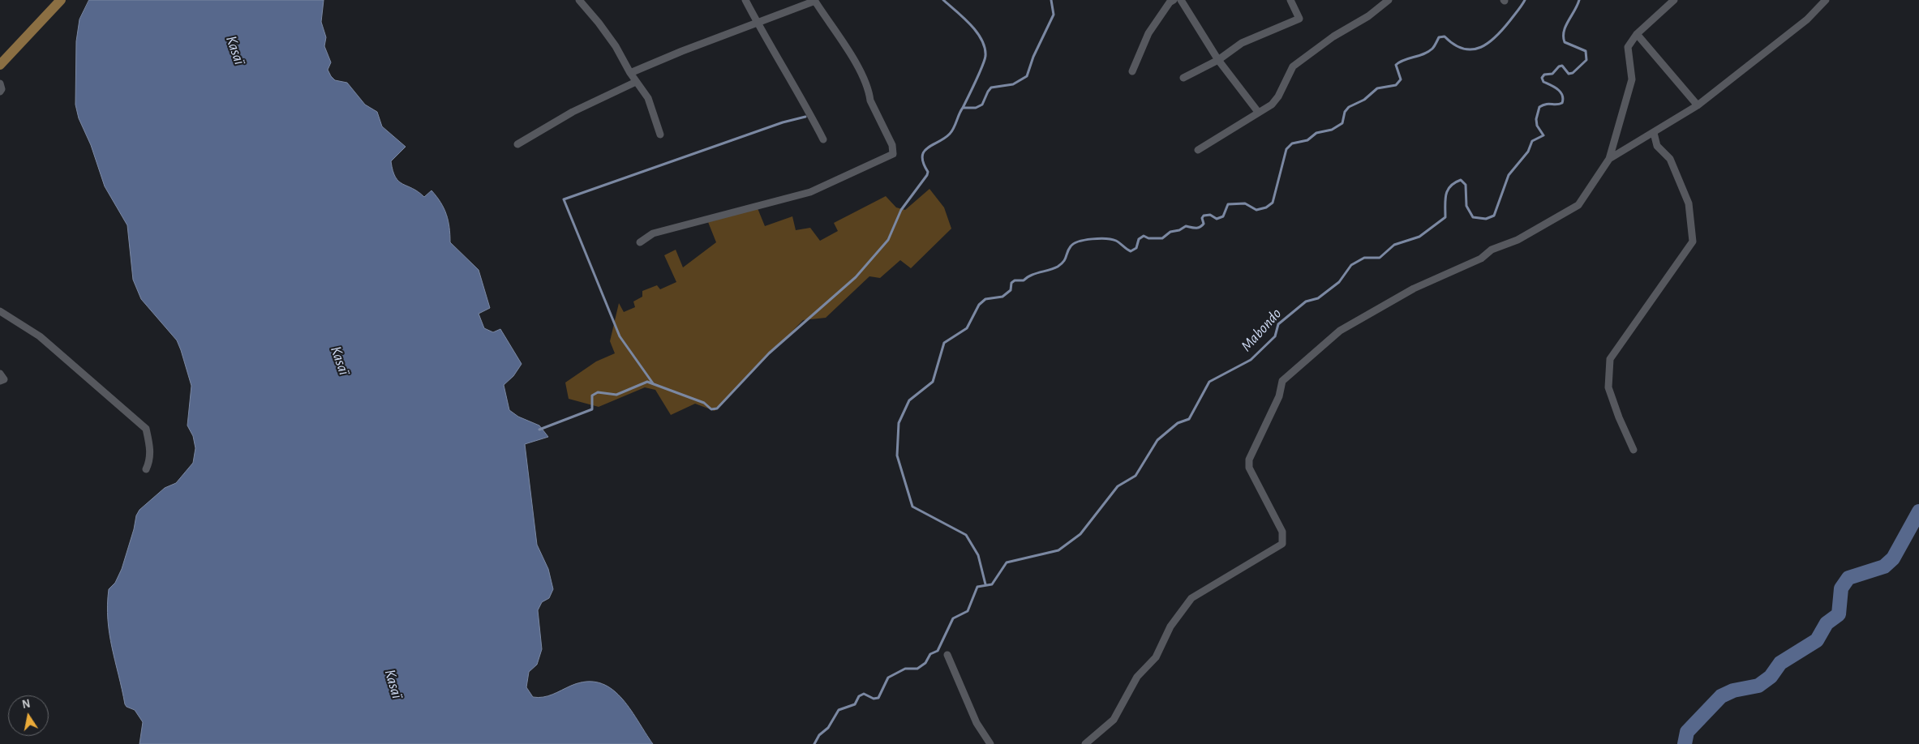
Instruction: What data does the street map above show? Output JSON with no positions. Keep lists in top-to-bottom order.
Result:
{
  "water": ["Kasaï", "Mabondo"],
  "north": "top"
}
